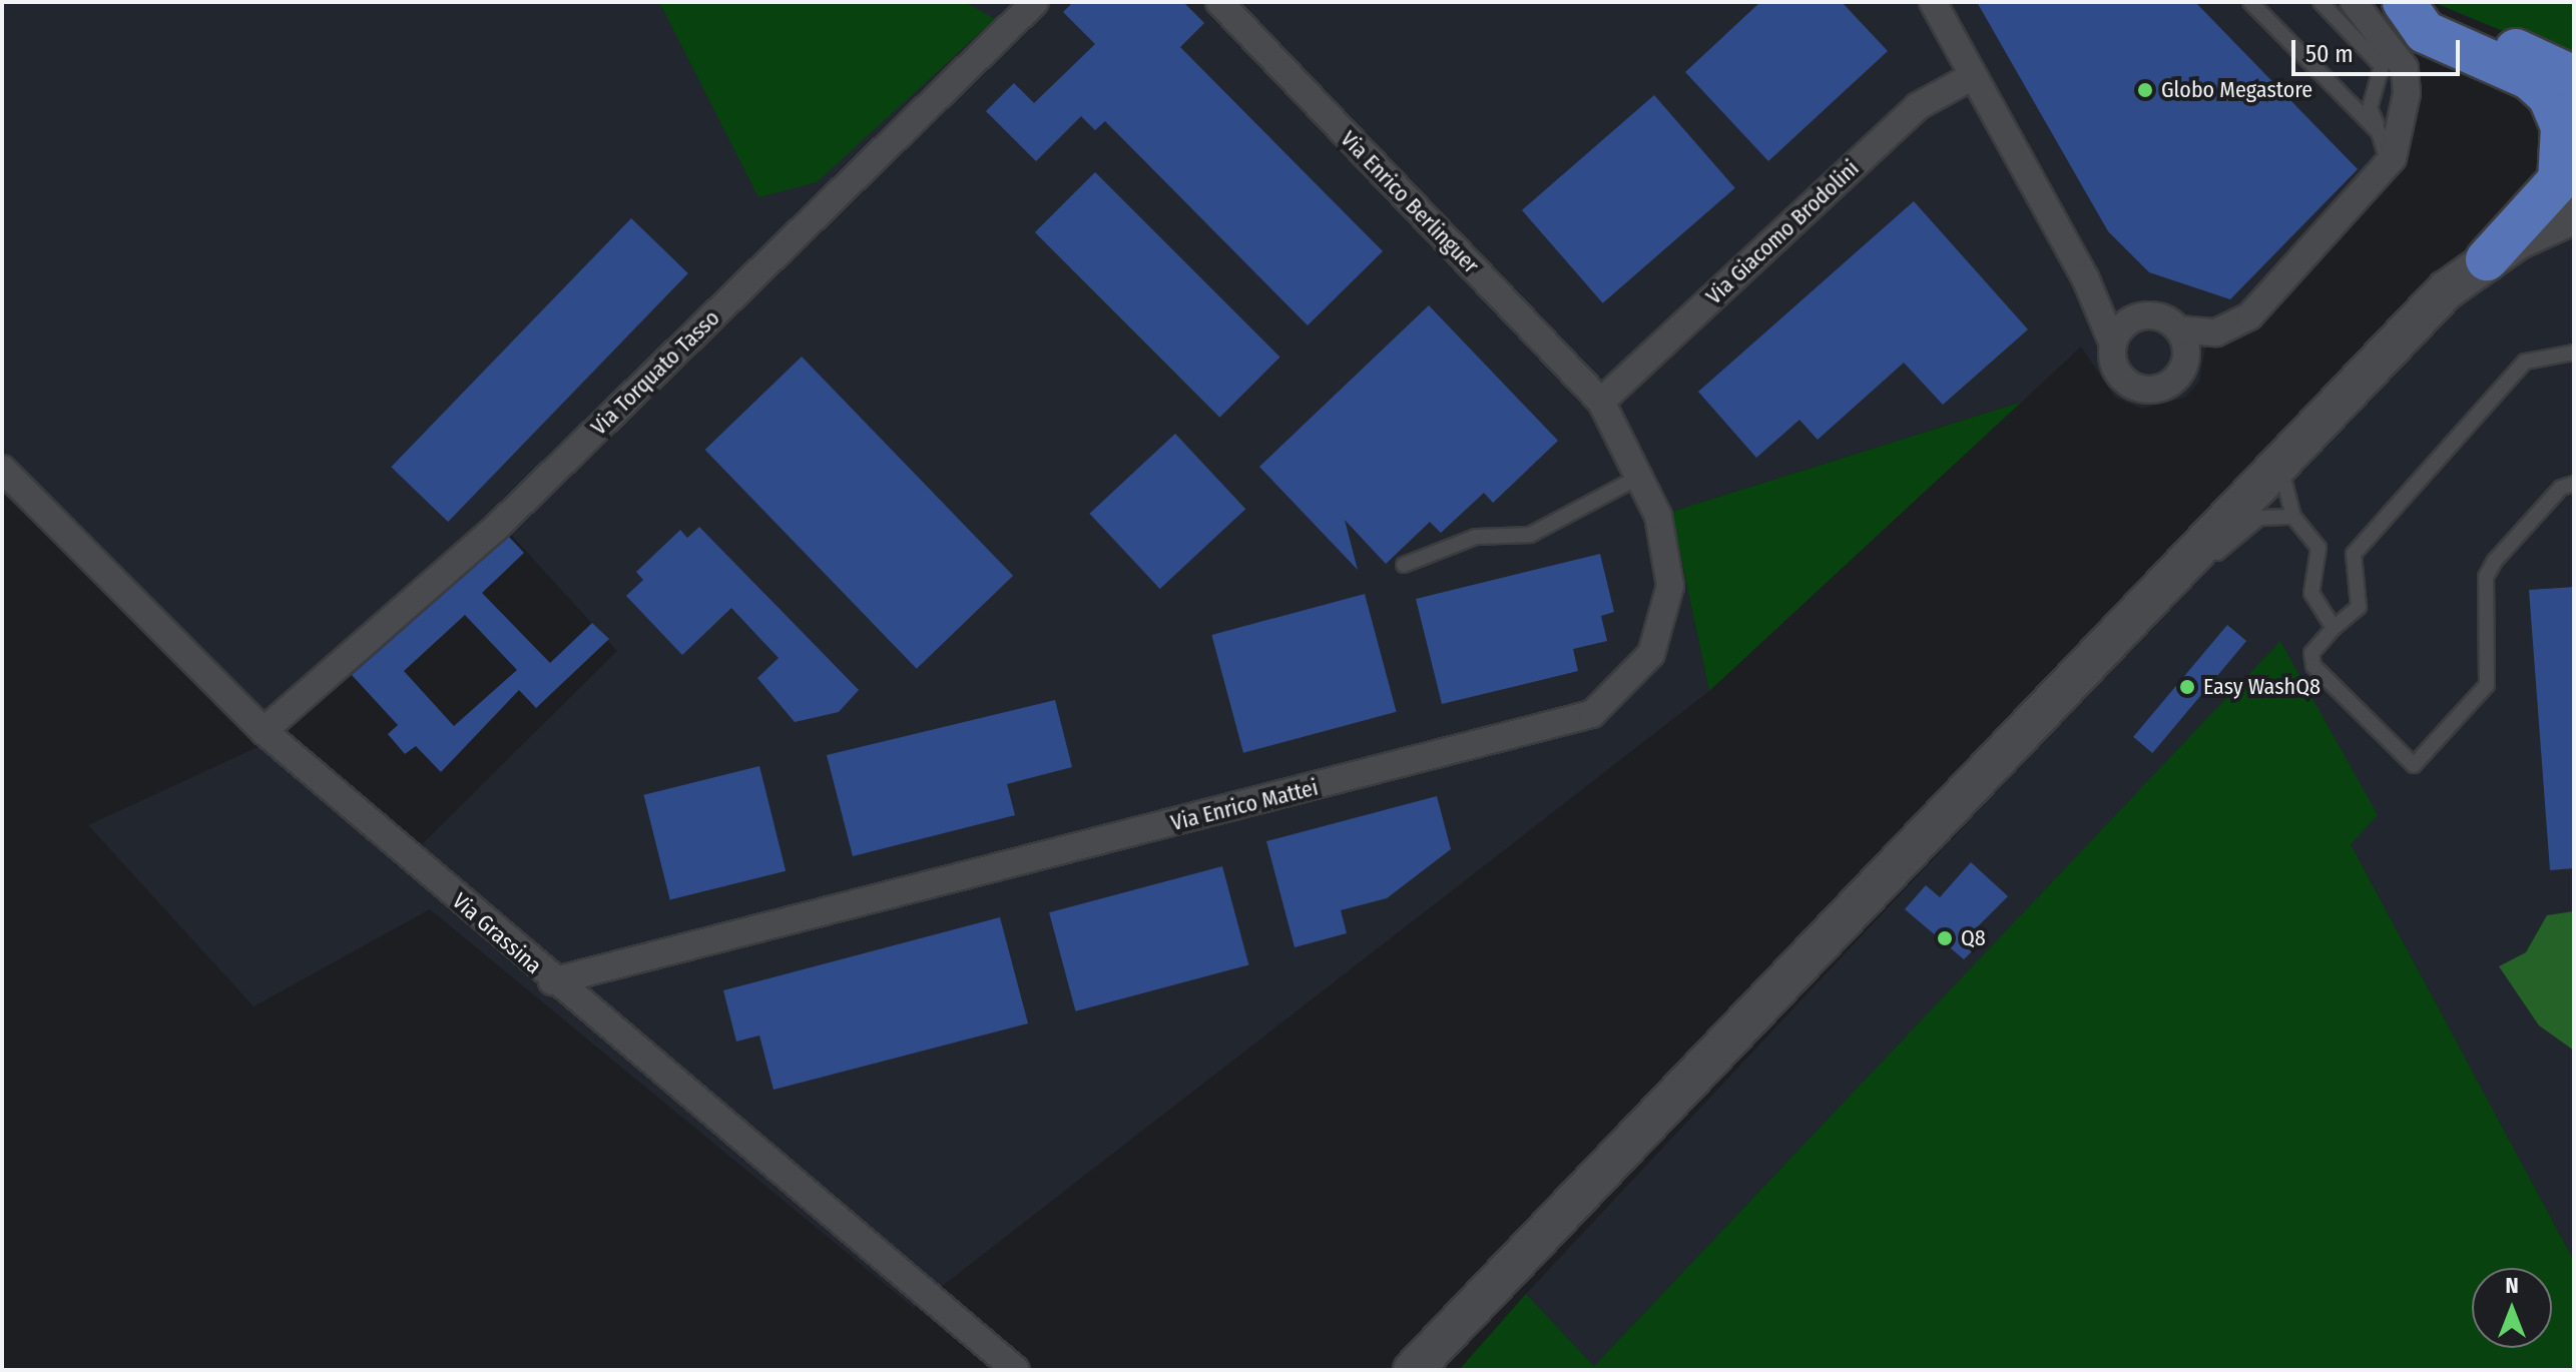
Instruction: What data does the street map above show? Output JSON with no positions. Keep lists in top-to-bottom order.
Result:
{
  "streets": {
    "street": [
      "Via Enrico Berlinguer",
      "Via Giacomo Brodolini",
      "Via Torquato Tasso",
      "Via Enrico Mattei",
      "Via Grassina"
    ]
  },
  "crossings": [
    ["Via Enrico Berlinguer", "Via Giacomo Brodolini"],
    ["Via Enrico Berlinguer", "Via Enrico Mattei"],
    ["Via Giacomo Brodolini", "Via Enrico Mattei"],
    ["Via Torquato Tasso", "Via Grassina"],
    ["Via Enrico Mattei", "Via Grassina"]
  ],
  "places": ["Globo Megastore", "Easy WashQ8", "Q8"],
  "scale_bar": "50 m",
  "north": "top"
}
